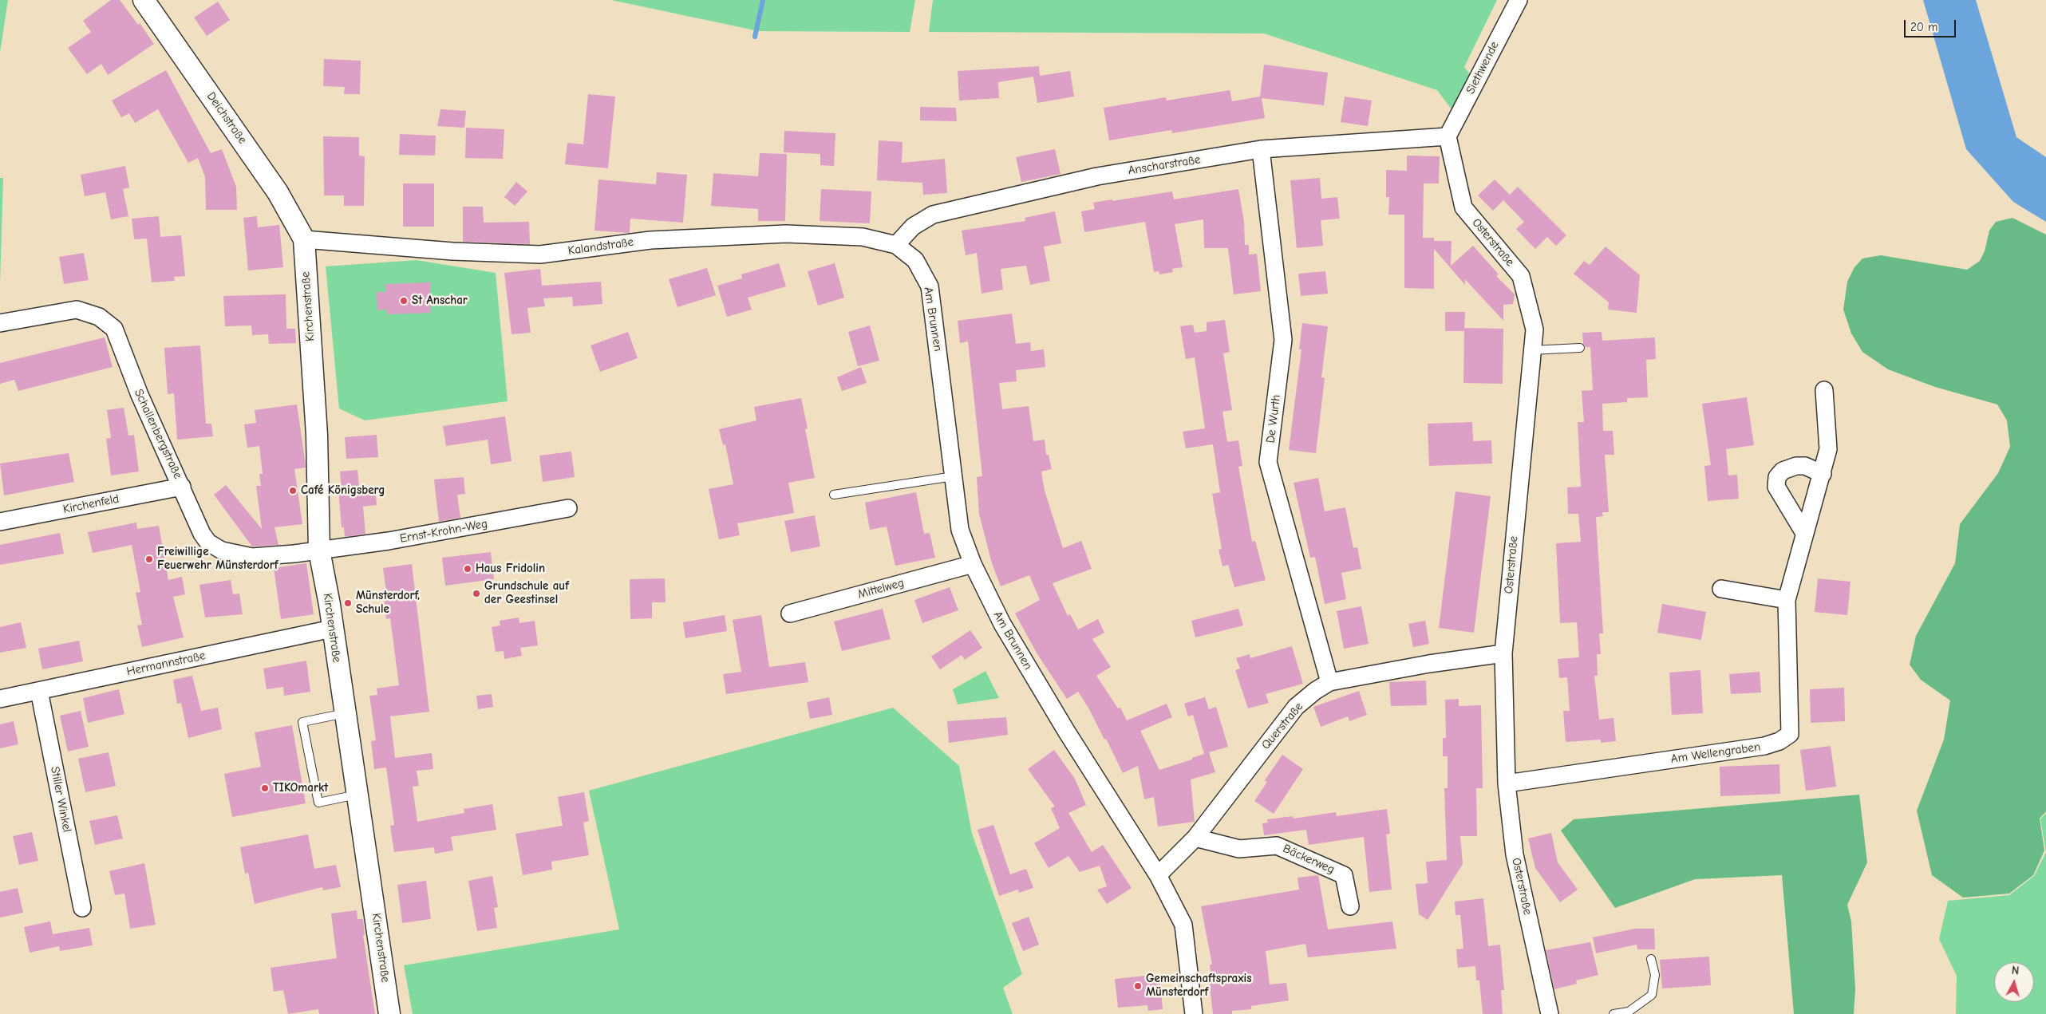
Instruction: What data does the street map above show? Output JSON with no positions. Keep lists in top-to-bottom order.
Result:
{
  "streets": {
    "street": [
      "Siethwende",
      "Deichstraße",
      "Anscharstraße",
      "Osterstraße",
      "Kalandstraße",
      "Kirchenstraße",
      "Am Brunnen",
      "De Wurth",
      "Schallenbergstraße",
      "Kirchenfeld",
      "Ernst-Krohn-Weg",
      "Mittelweg",
      "Hermannstraße",
      "Querstraße",
      "Am Wellengraben",
      "Stiller Winkel",
      "Bäckerweg"
    ]
  },
  "crossings": [
    ["Siethwende", "Anscharstraße"],
    ["Siethwende", "Osterstraße"],
    ["Deichstraße", "Kalandstraße"],
    ["Deichstraße", "Kirchenstraße"],
    ["Anscharstraße", "Osterstraße"],
    ["Anscharstraße", "Kalandstraße"],
    ["Anscharstraße", "Am Brunnen"],
    ["Anscharstraße", "De Wurth"],
    ["Osterstraße", "Querstraße"],
    ["Osterstraße", "Am Wellengraben"],
    ["Kalandstraße", "Kirchenstraße"],
    ["Kalandstraße", "Am Brunnen"],
    ["Kirchenstraße", "Schallenbergstraße"],
    ["Kirchenstraße", "Ernst-Krohn-Weg"],
    ["Kirchenstraße", "Hermannstraße"],
    ["Am Brunnen", "Mittelweg"],
    ["Am Brunnen", "Querstraße"],
    ["De Wurth", "Querstraße"],
    ["Schallenbergstraße", "Kirchenfeld"],
    ["Schallenbergstraße", "Ernst-Krohn-Weg"],
    ["Hermannstraße", "Stiller Winkel"],
    ["Querstraße", "Bäckerweg"]
  ],
  "places": [
    "St Anschar",
    "Café Königsberg",
    "Freiwillige Feuerwehr Münsterdorf",
    "Haus Fridolin",
    "Grundschule auf der Geestinsel",
    "Münsterdorf, Schule",
    "TIKOmarkt",
    "Gemeinschaftspraxis Münsterdorf"
  ],
  "scale_bar": "20 m",
  "north": "top"
}
